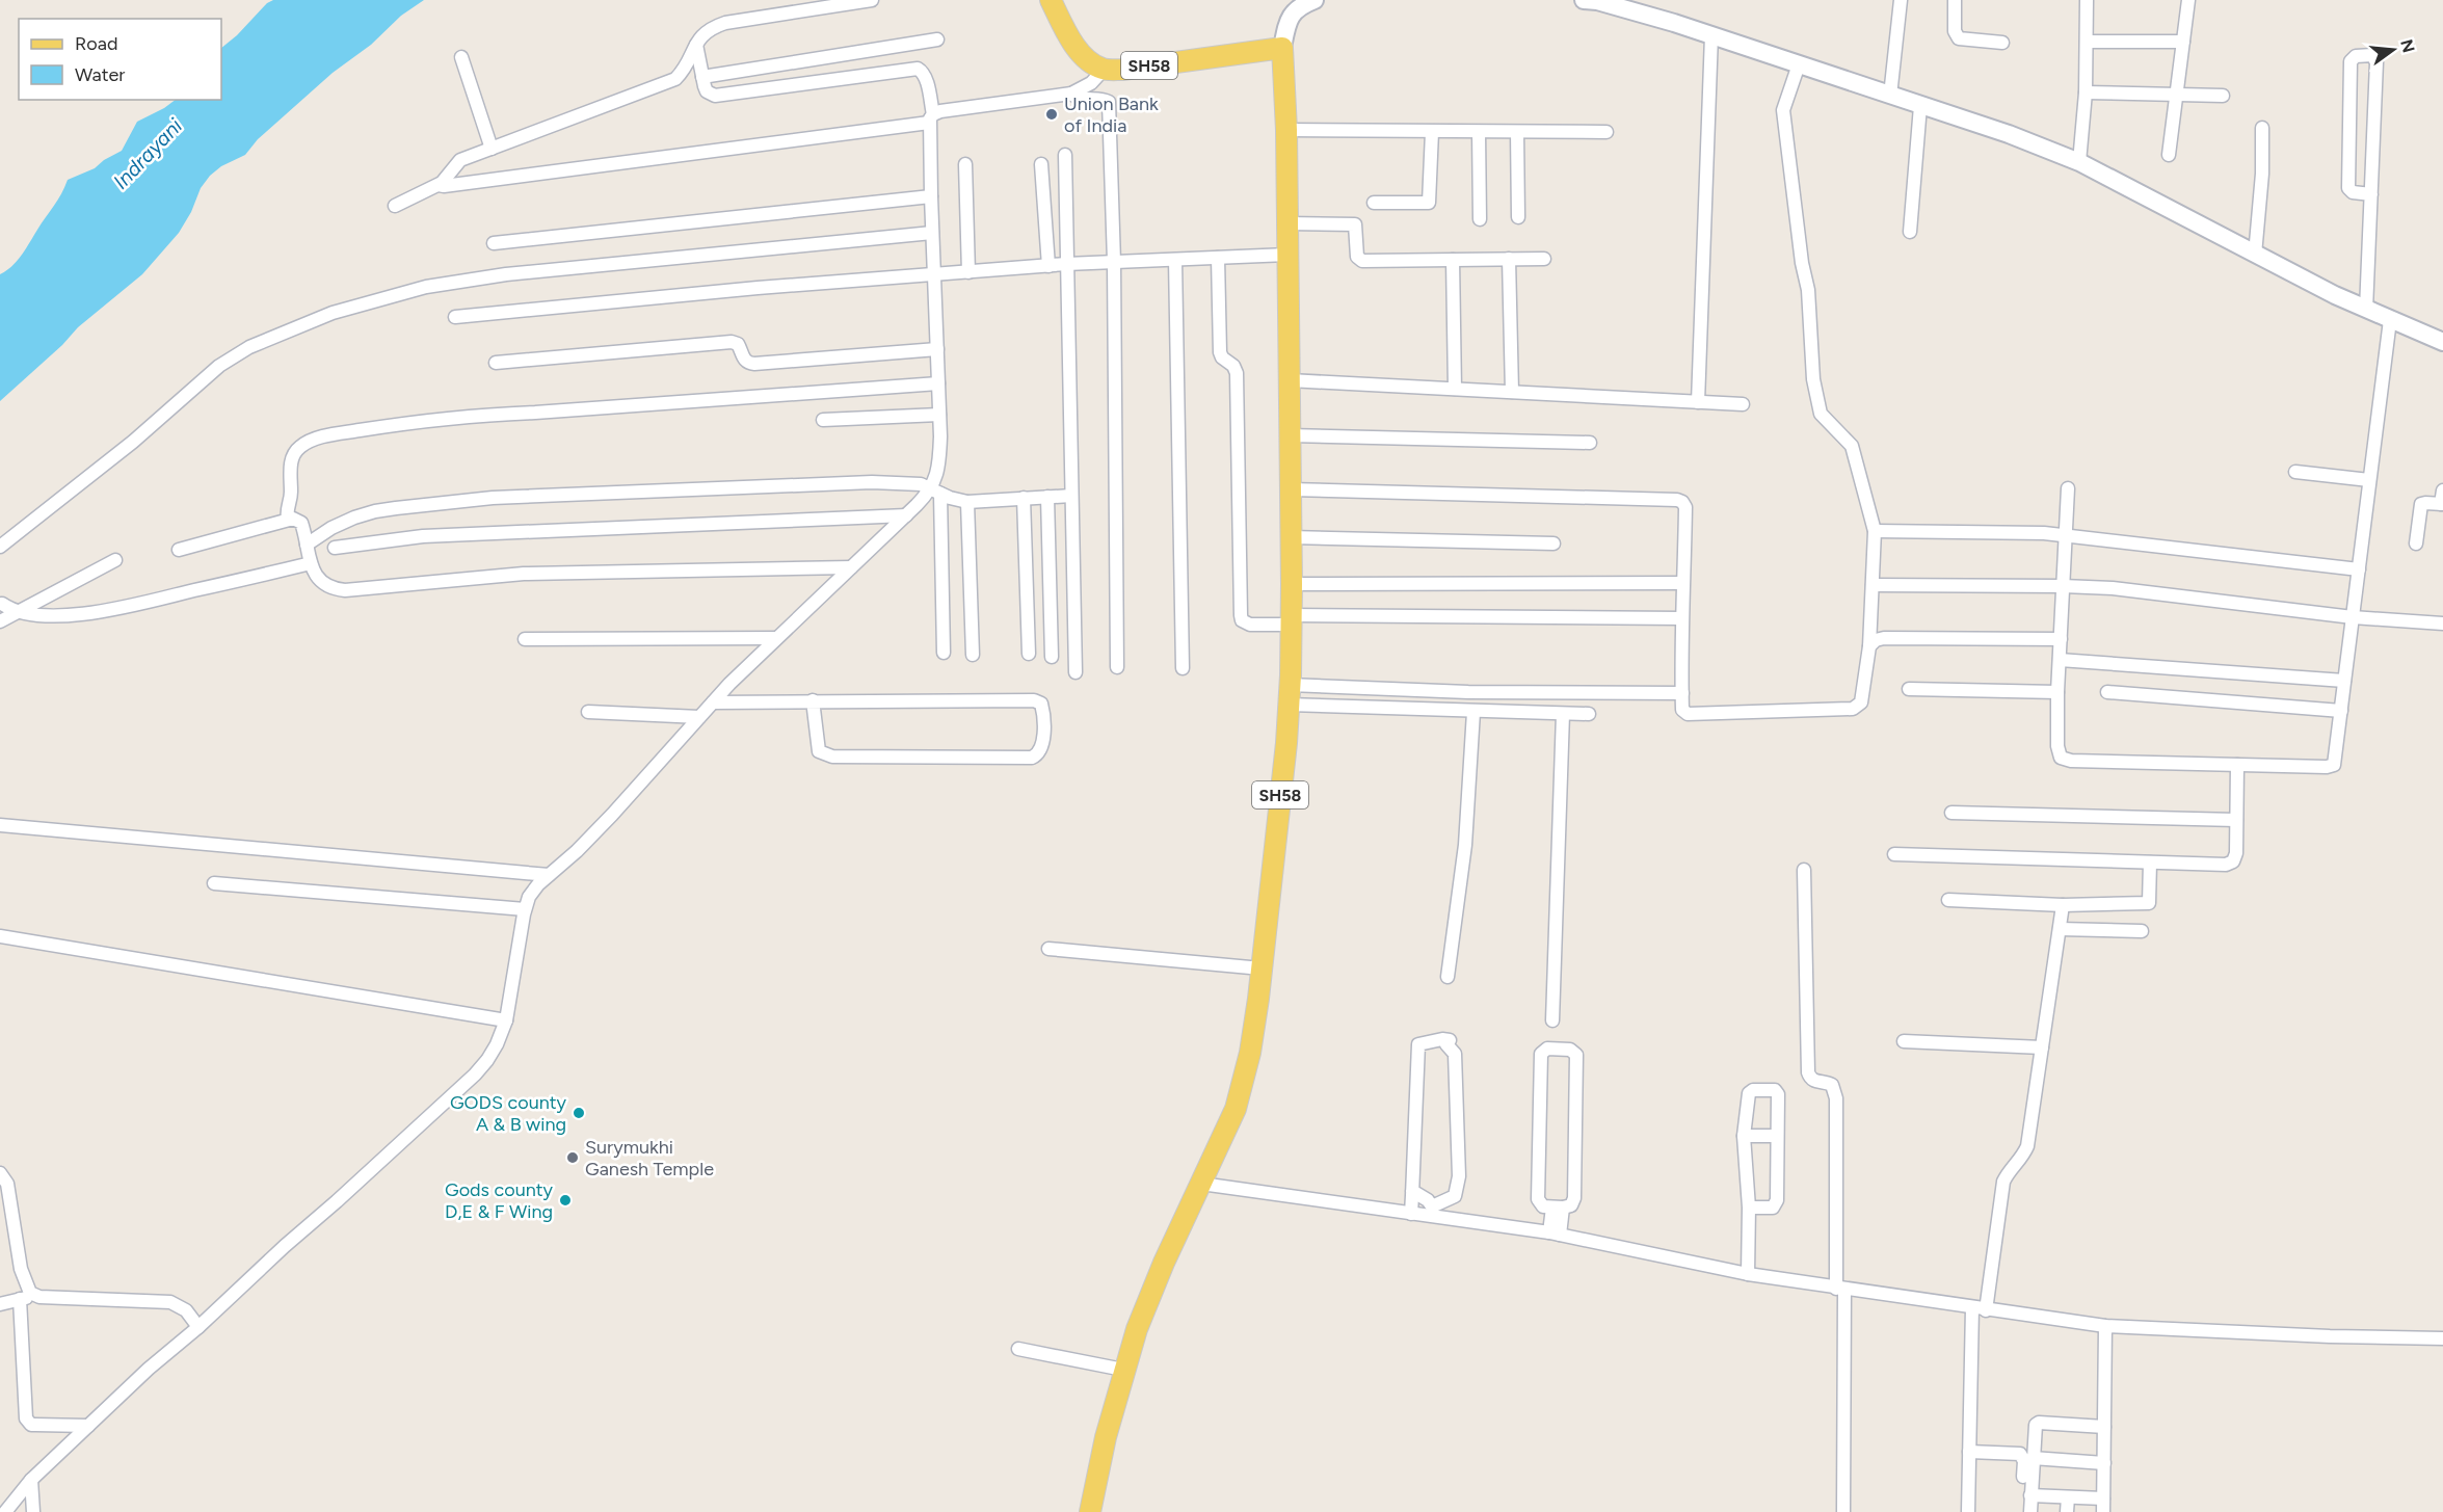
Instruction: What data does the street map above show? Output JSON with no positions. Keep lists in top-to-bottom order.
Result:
{
  "streets": {
    "main road": ["SH58"]
  },
  "water": ["Indrayani"],
  "places": [
    "Union Bank of India",
    "GODS county A & B wing",
    "Surymukhi Ganesh Temple",
    "Gods county D,E & F Wing"
  ],
  "legend": ["Road", "Water"],
  "north": "right"
}
